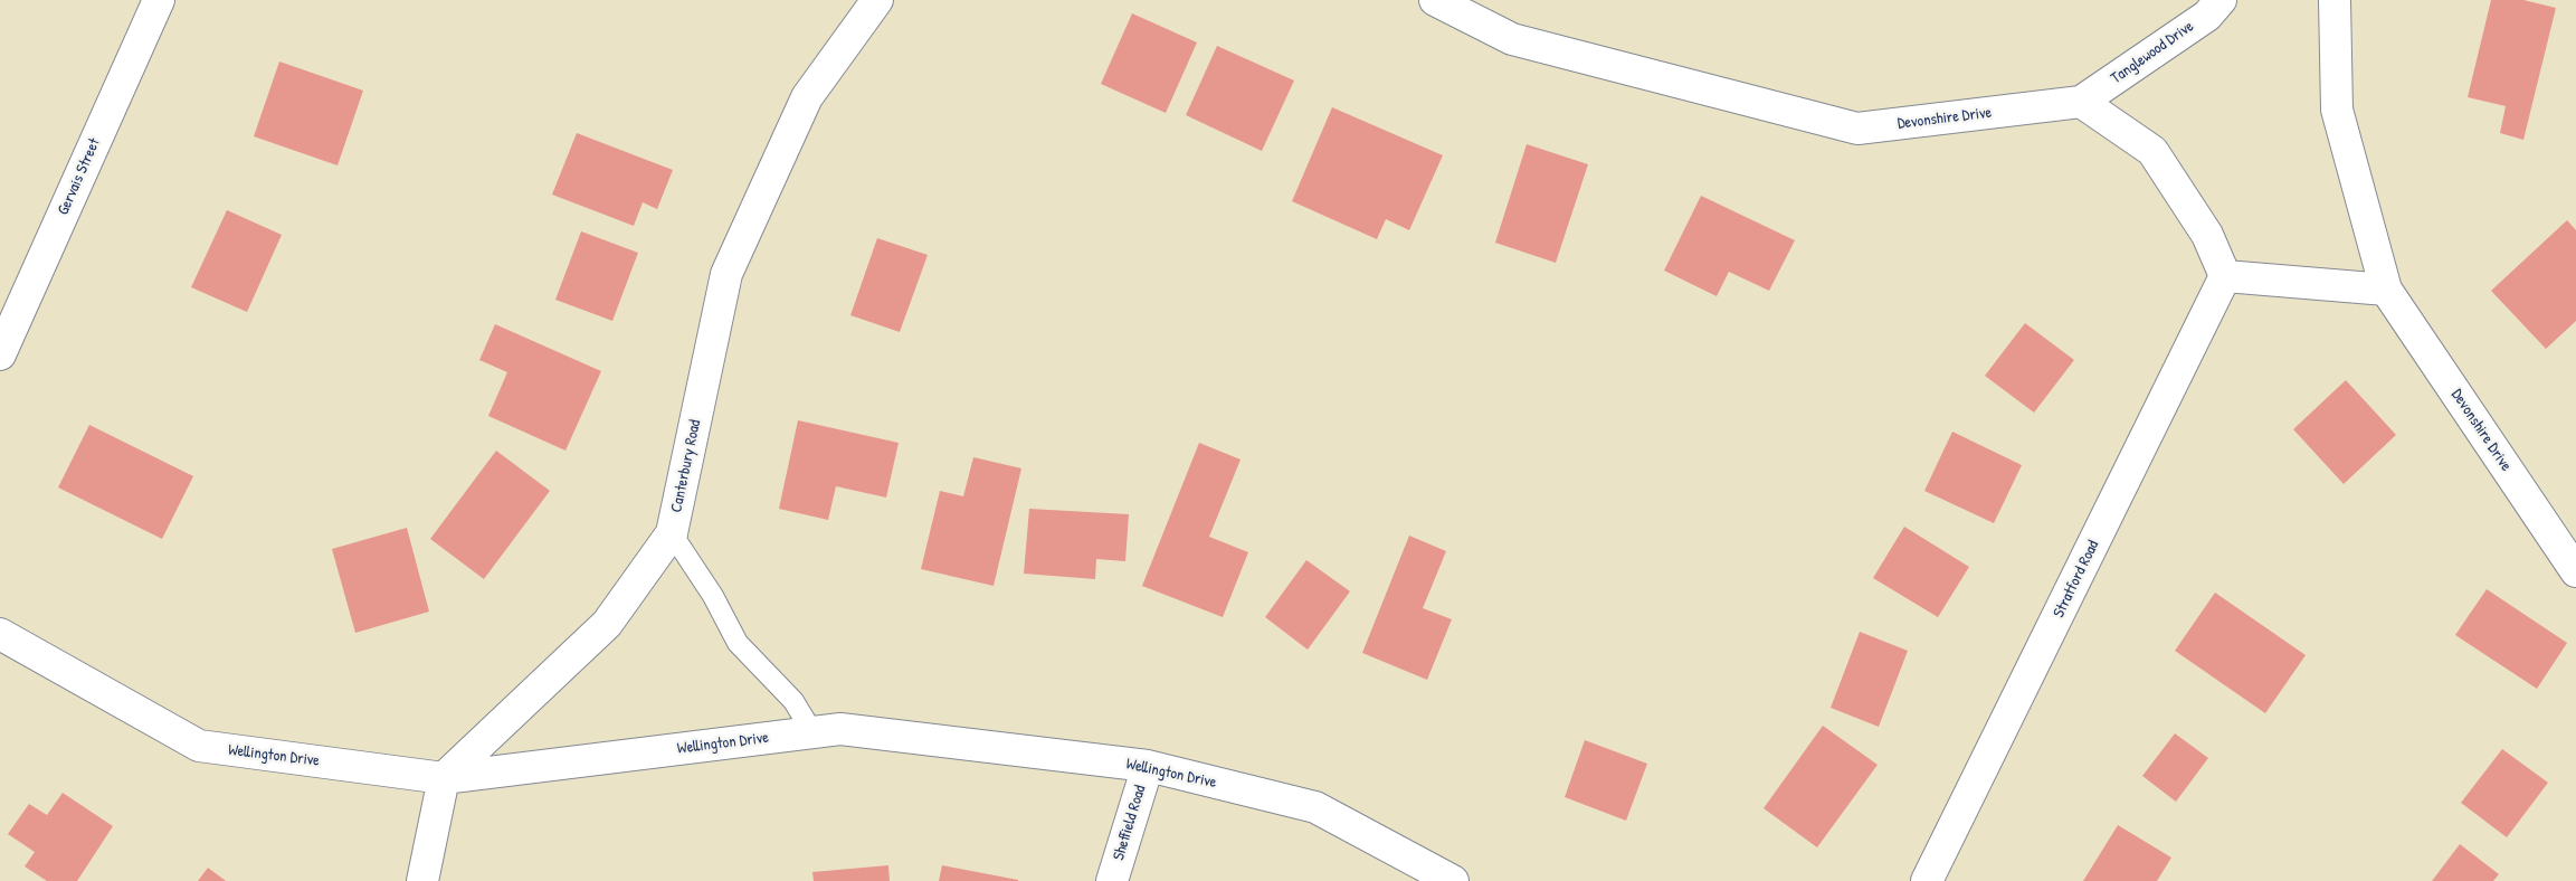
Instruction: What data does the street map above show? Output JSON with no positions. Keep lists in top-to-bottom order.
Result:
{
  "streets": {
    "street": [
      "Tanglewood Drive",
      "Devonshire Drive",
      "Gervais Street",
      "Canterbury Road",
      "Stratford Road",
      "Wellington Drive",
      "Sheffield Road"
    ]
  },
  "crossings": [
    ["Tanglewood Drive", "Devonshire Drive"],
    ["Canterbury Road", "Wellington Drive"],
    ["Wellington Drive", "Sheffield Road"]
  ]
}
